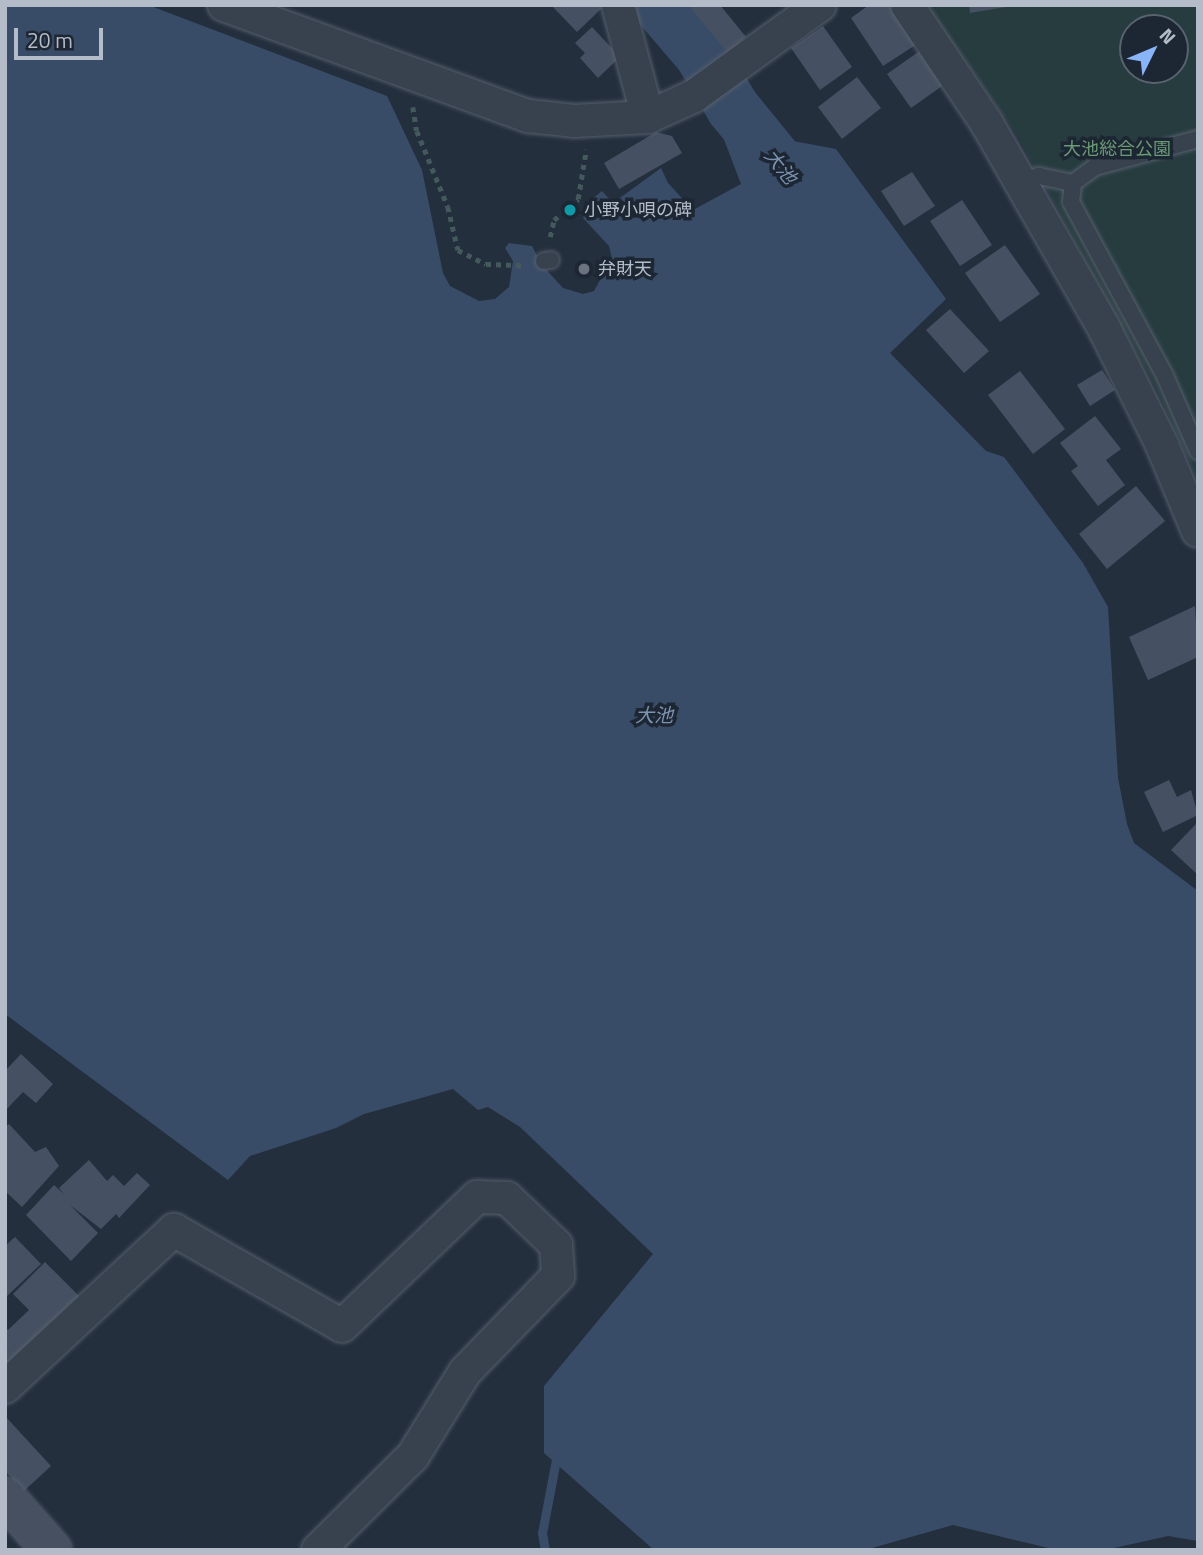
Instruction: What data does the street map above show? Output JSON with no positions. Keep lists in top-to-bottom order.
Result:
{
  "water": ["大池"],
  "parks": ["大池総合公園"],
  "places": ["小野小唄の碑", "弁財天"],
  "scale_bar": "20 m",
  "north": "top right"
}
